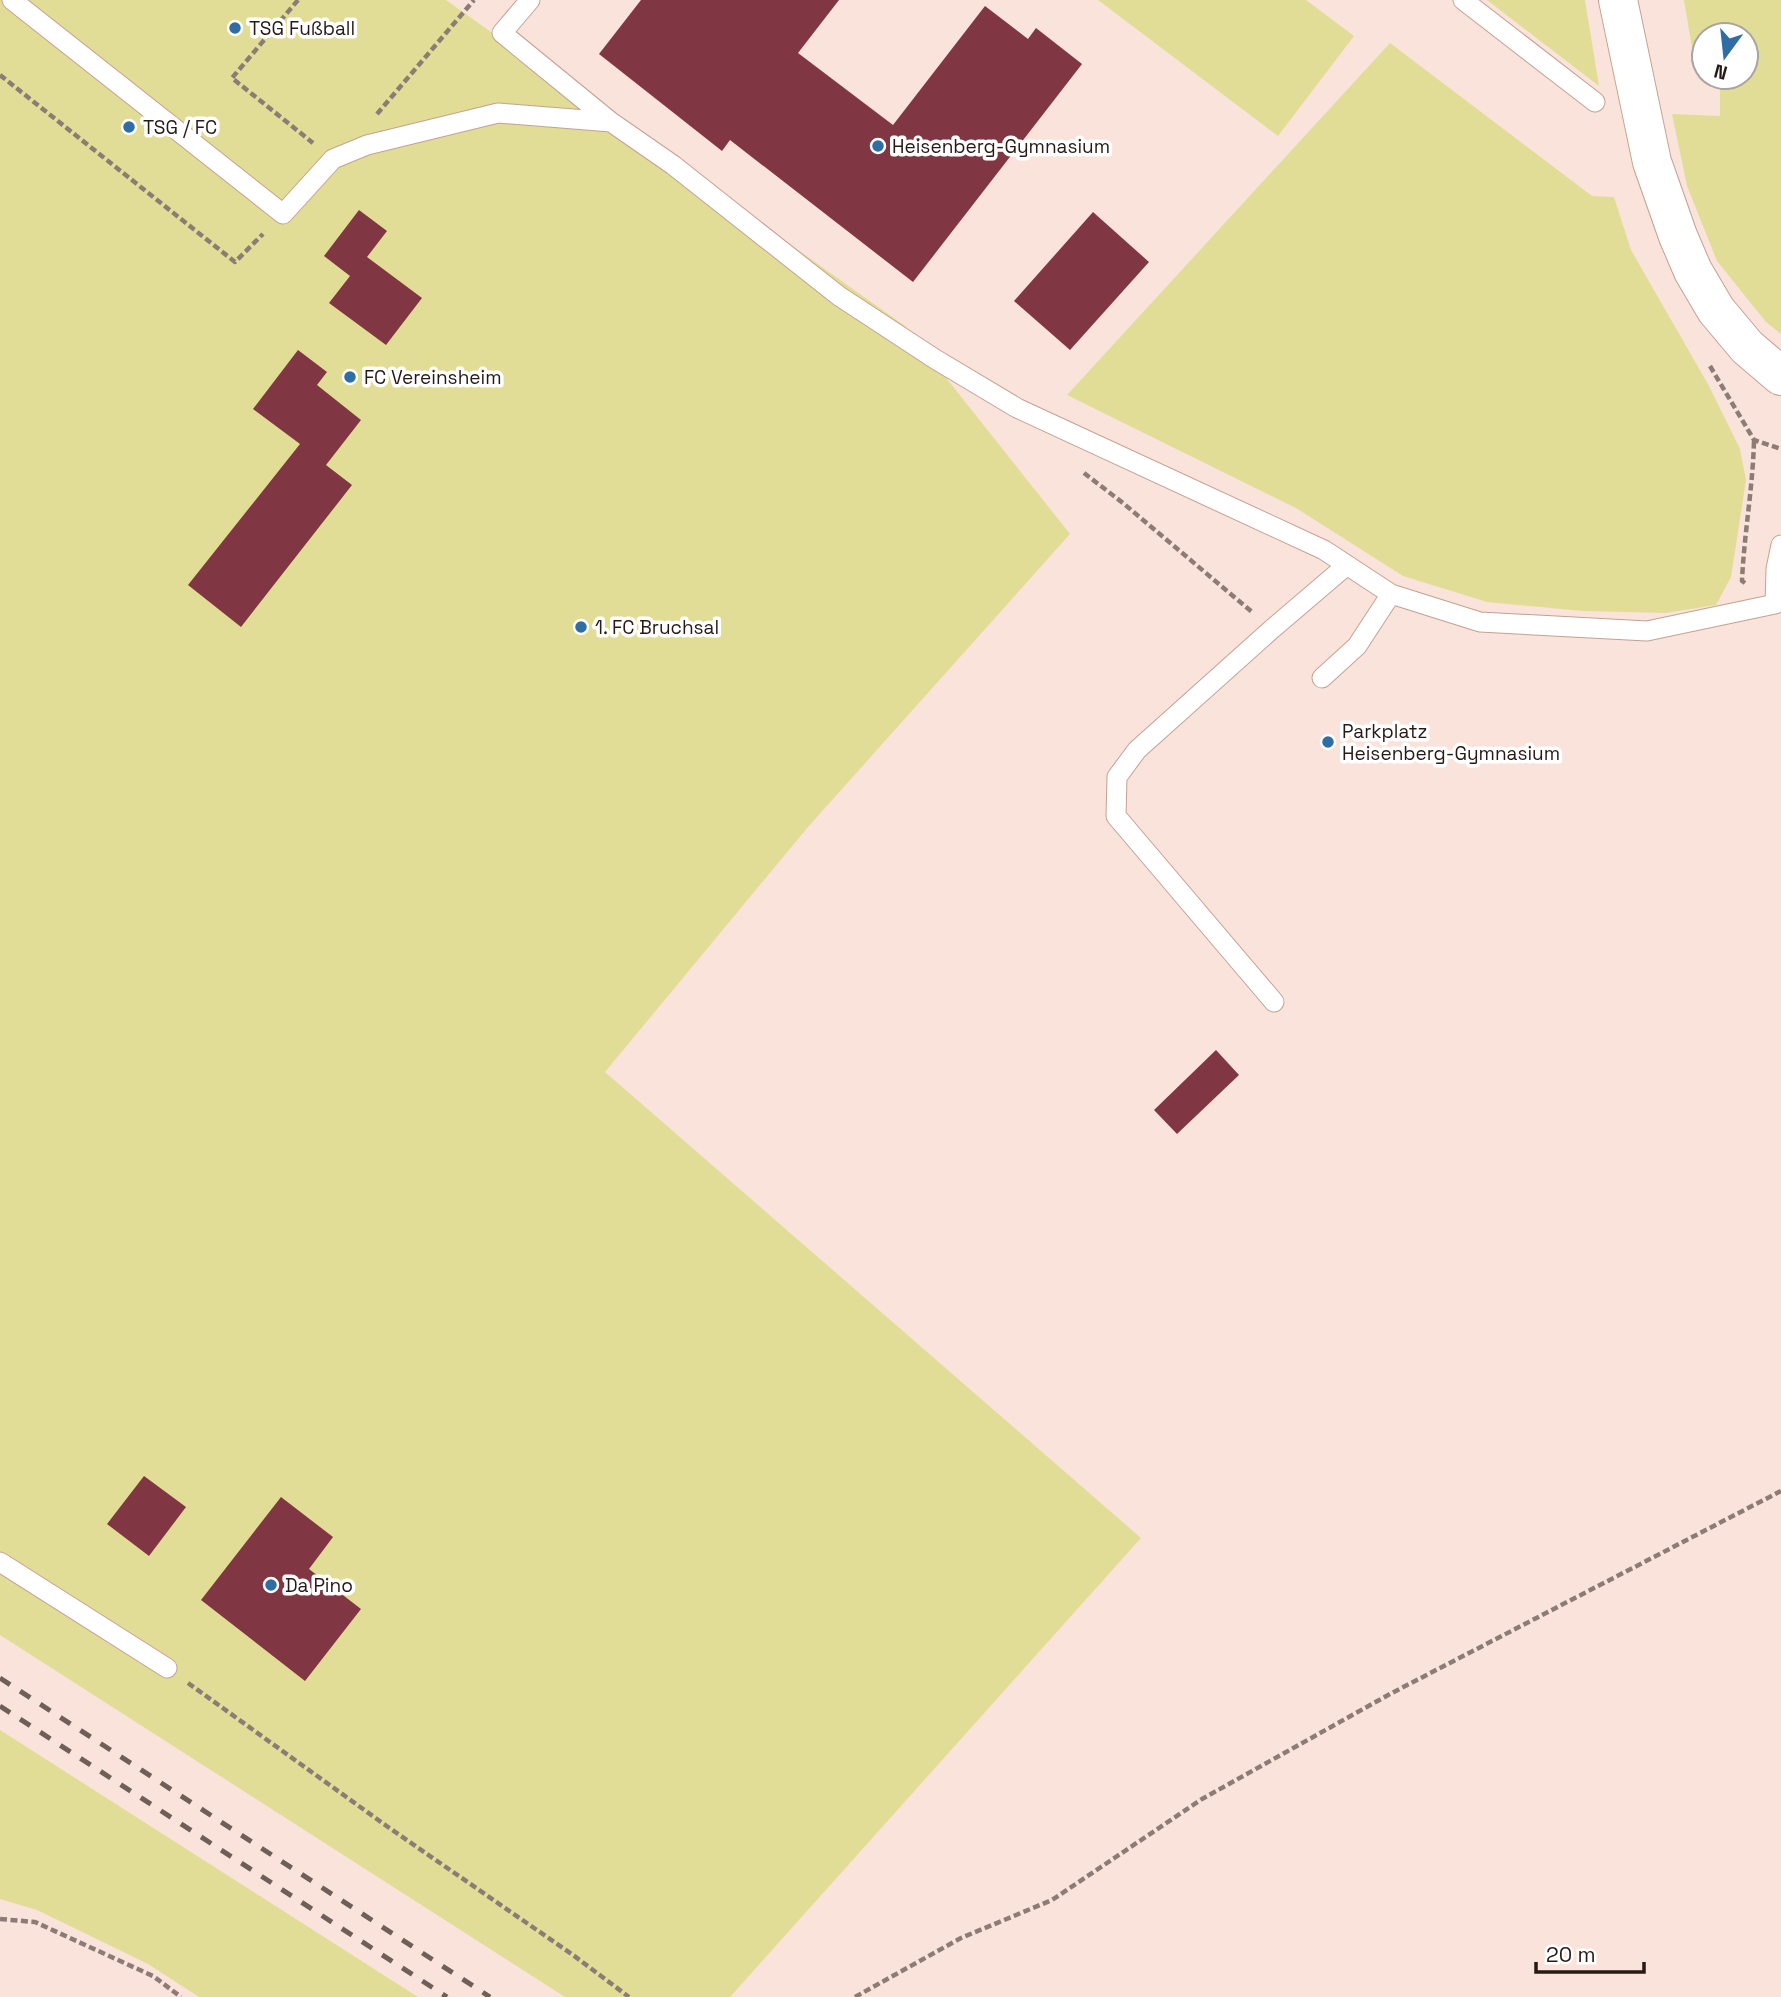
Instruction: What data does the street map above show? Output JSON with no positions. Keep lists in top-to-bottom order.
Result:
{
  "places": [
    "TSG Fußball",
    "TSG / FC",
    "Heisenberg-Gymnasium",
    "FC Vereinsheim",
    "1. FC Bruchsal",
    "Parkplatz Heisenberg-Gymnasium",
    "Da Pino"
  ],
  "scale_bar": "20 m",
  "north": "bottom"
}
